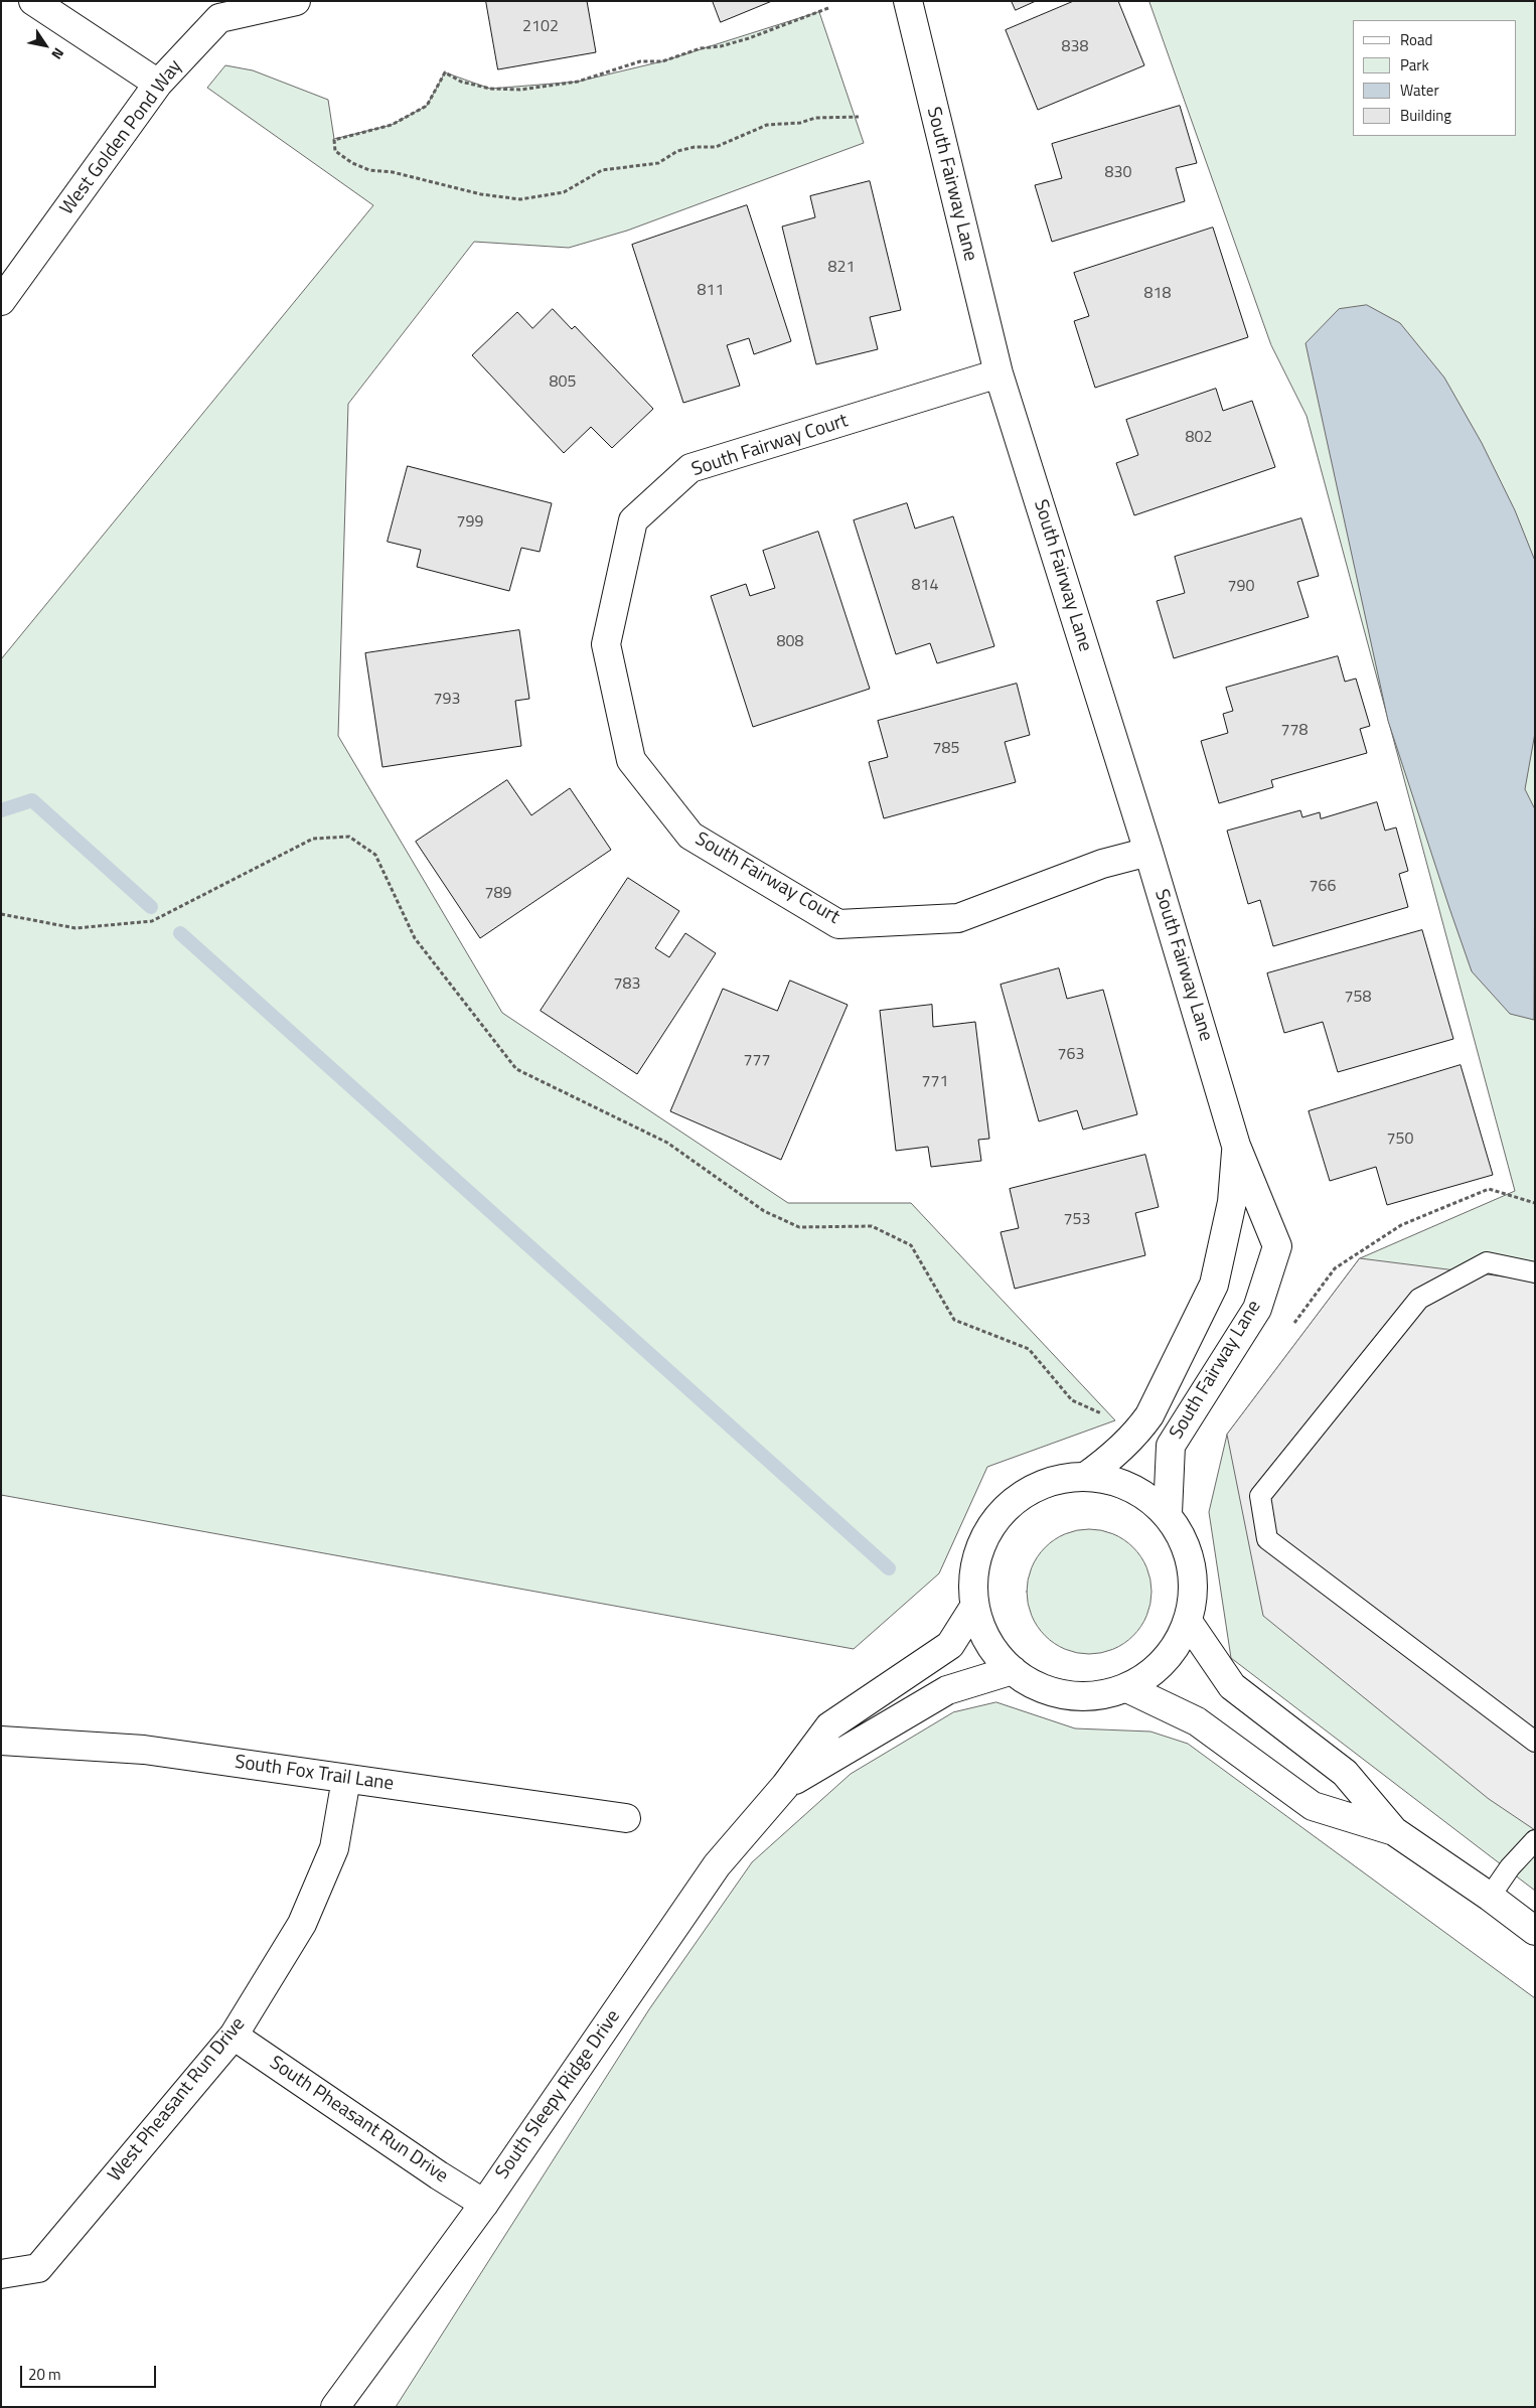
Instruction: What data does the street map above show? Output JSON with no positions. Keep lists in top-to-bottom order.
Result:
{
  "streets": {
    "street": [
      "West Golden Pond Way",
      "South Fairway Lane",
      "South Fairway Court",
      "South Fox Trail Lane",
      "South Sleepy Ridge Drive",
      "West Pheasant Run Drive",
      "South Pheasant Run Drive"
    ]
  },
  "crossings": [
    ["South Fairway Lane", "South Fairway Court"],
    ["South Fox Trail Lane", "West Pheasant Run Drive"],
    ["South Sleepy Ridge Drive", "South Pheasant Run Drive"],
    ["West Pheasant Run Drive", "South Pheasant Run Drive"]
  ],
  "house_numbers": [
    "2102",
    "838",
    "830",
    "821",
    "811",
    "818",
    "805",
    "802",
    "799",
    "814",
    "790",
    "808",
    "793",
    "778",
    "785",
    "766",
    "789",
    "783",
    "758",
    "763",
    "777",
    "771",
    "750",
    "753"
  ],
  "legend": [
    "Road",
    "Park",
    "Water",
    "Building"
  ],
  "scale_bar": "20 m",
  "north": "bottom right"
}
